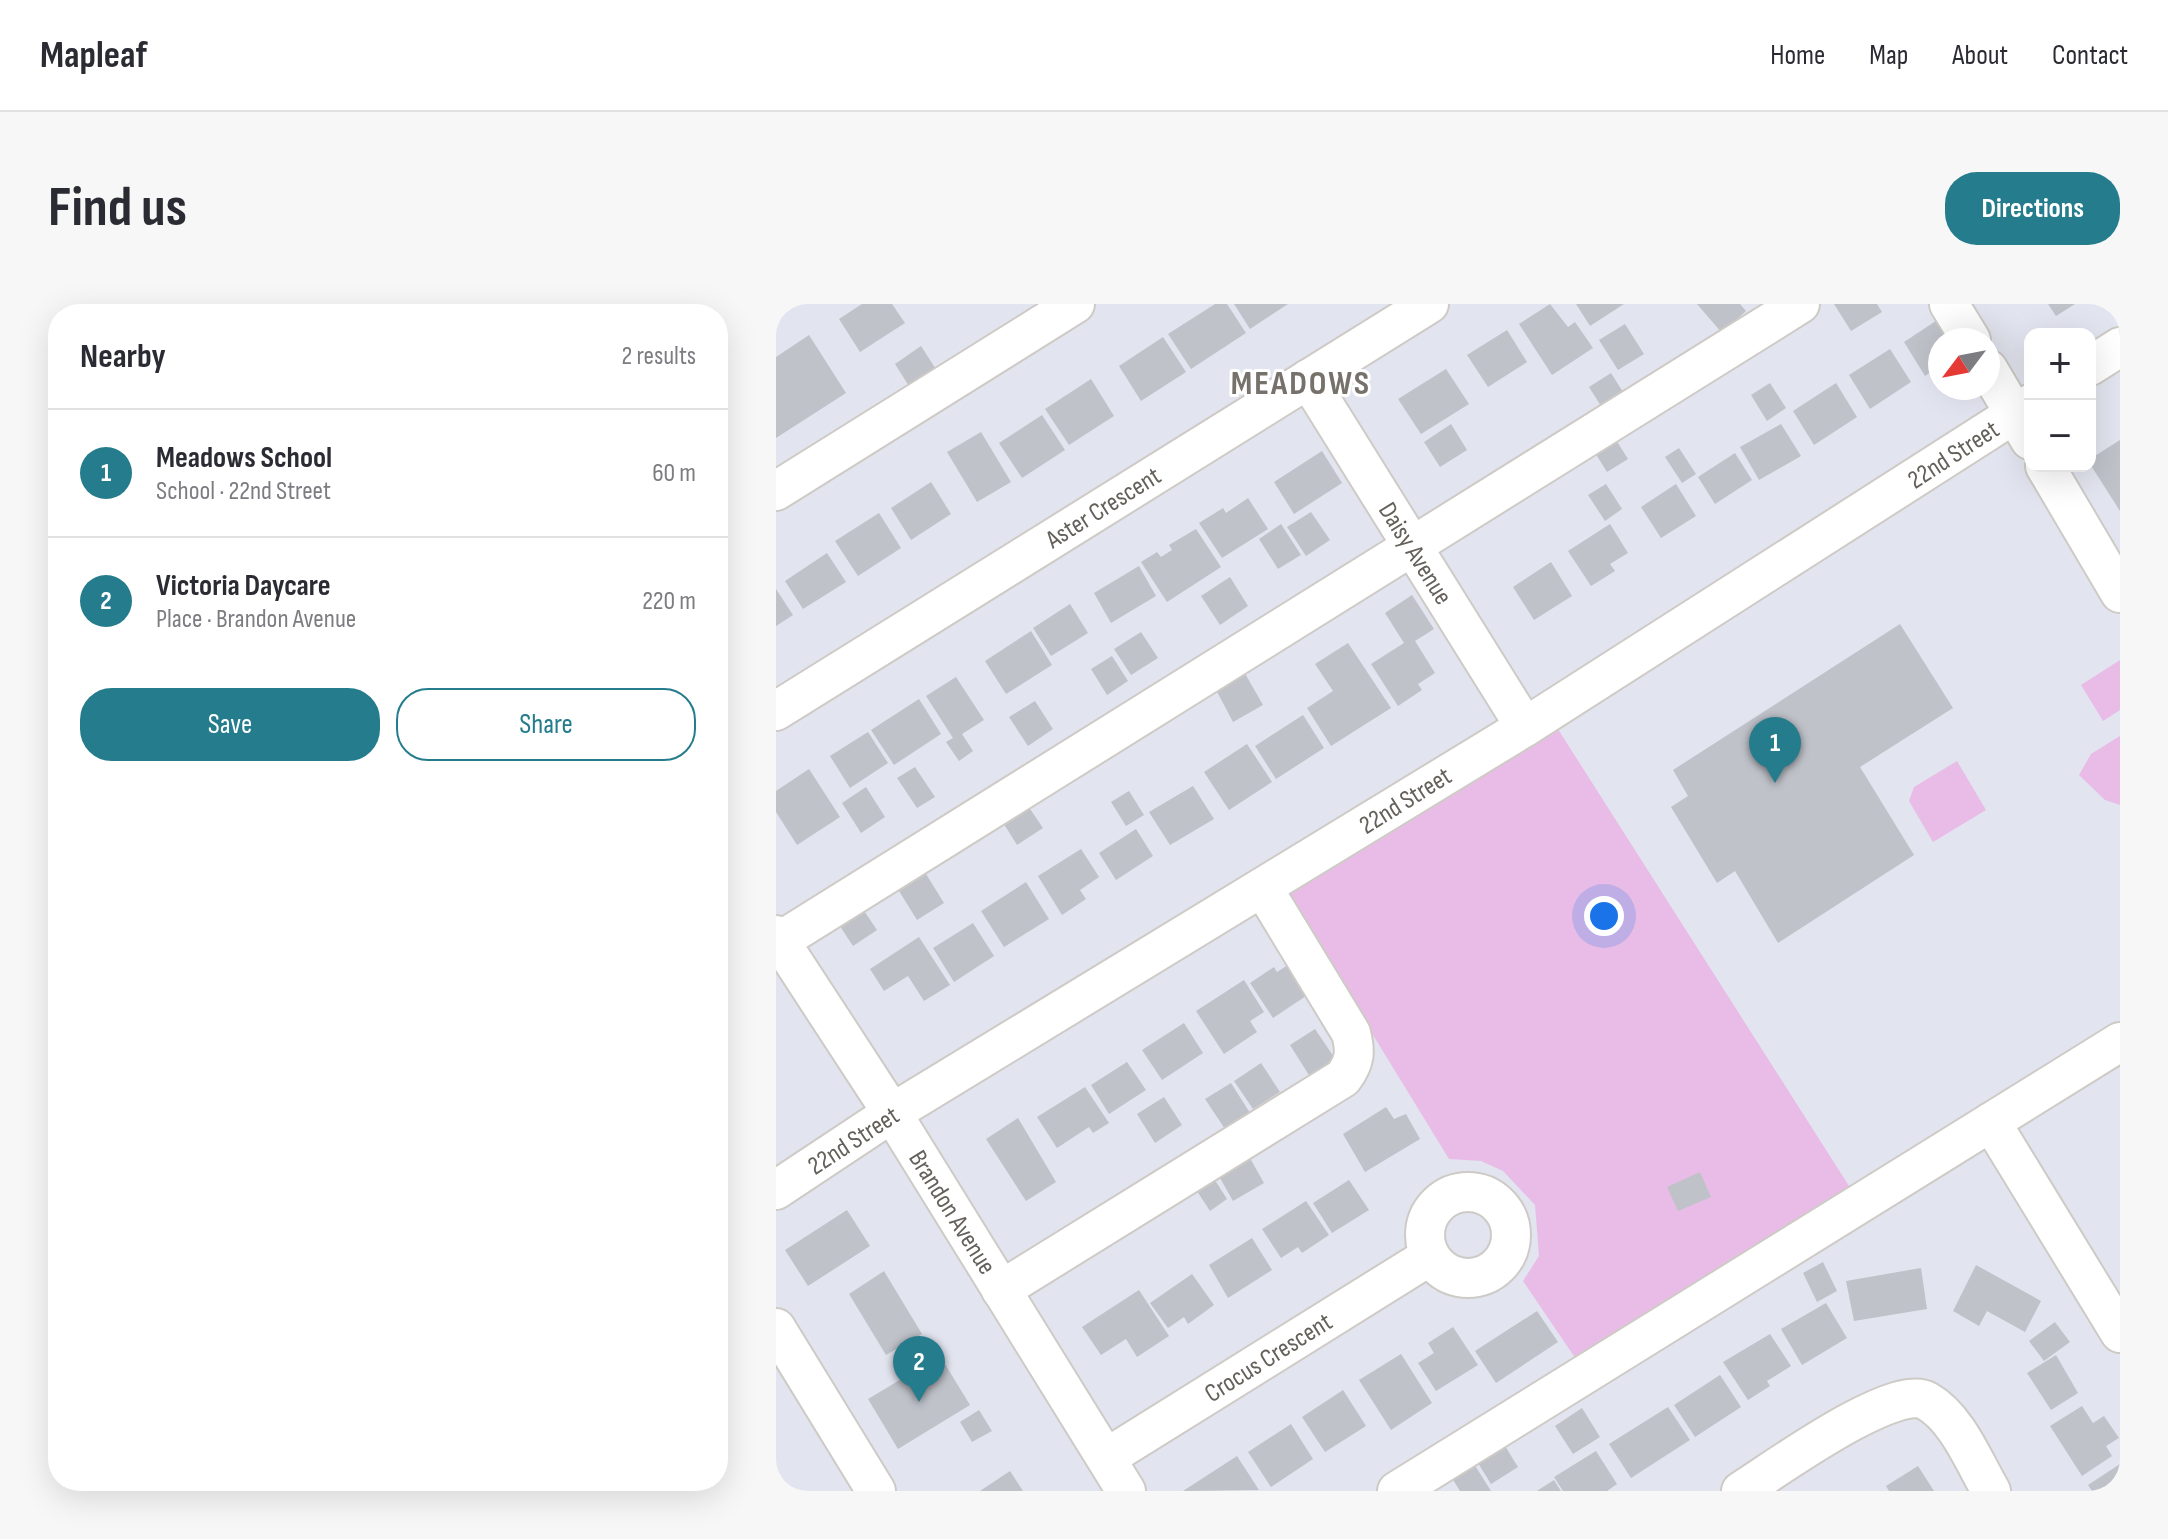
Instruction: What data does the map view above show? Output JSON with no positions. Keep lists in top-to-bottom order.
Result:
{
  "streets": {
    "street": [
      "22nd Street",
      "Aster Crescent",
      "Daisy Avenue",
      "Brandon Avenue",
      "Crocus Crescent"
    ]
  },
  "crossings": [
    ["22nd Street", "Daisy Avenue"],
    ["22nd Street", "Brandon Avenue"],
    ["Aster Crescent", "Daisy Avenue"],
    ["Brandon Avenue", "Crocus Crescent"]
  ],
  "districts": ["MEADOWS"],
  "north": "bottom left",
  "page": {
    "header": "Mapleaf",
    "nav": [
      "Home",
      "Map",
      "About",
      "Contact"
    ],
    "buttons": [
      "Directions",
      ["Save", "Share"]
    ],
    "title": "Find us",
    "heading": ["Nearby", "2 results"],
    "map_buttons": ["+", "−"],
    "list": [
      {
        "mark": "1",
        "name": "Meadows School",
        "note": "School · 22nd Street",
        "value": "60 m"
      },
      {
        "mark": "2",
        "name": "Victoria Daycare",
        "note": "Place · Brandon Avenue",
        "value": "220 m"
      }
    ],
    "pins": ["1", "2"]
  }
}
